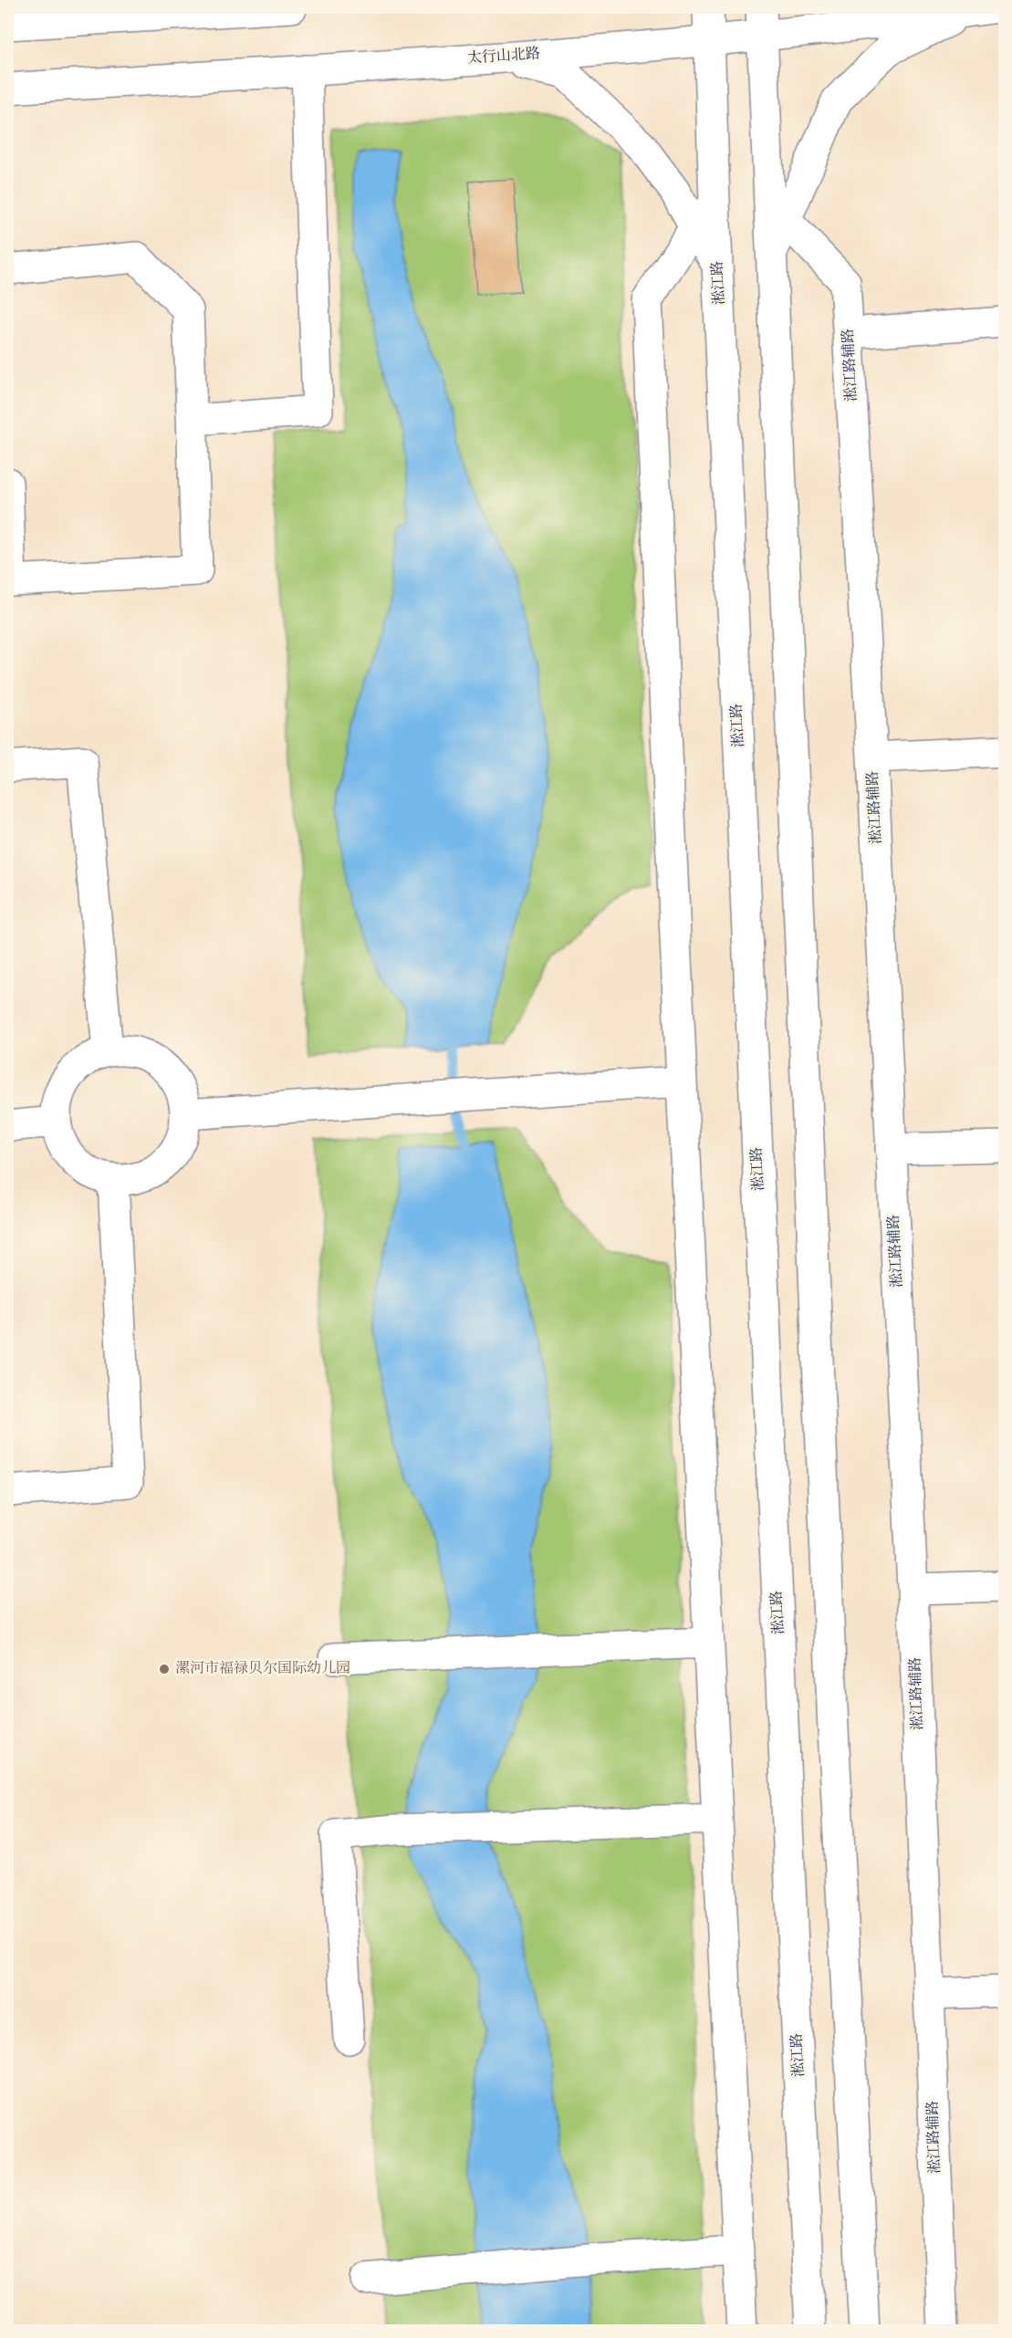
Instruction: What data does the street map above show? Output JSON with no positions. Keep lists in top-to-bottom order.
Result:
{
  "streets": {
    "street": ["太行山北路", "淞江路", "淞江路辅路"]
  },
  "crossings": [
    ["太行山北路", "淞江路"]
  ],
  "places": ["漯河市福禄贝尔国际幼儿园"]
}
